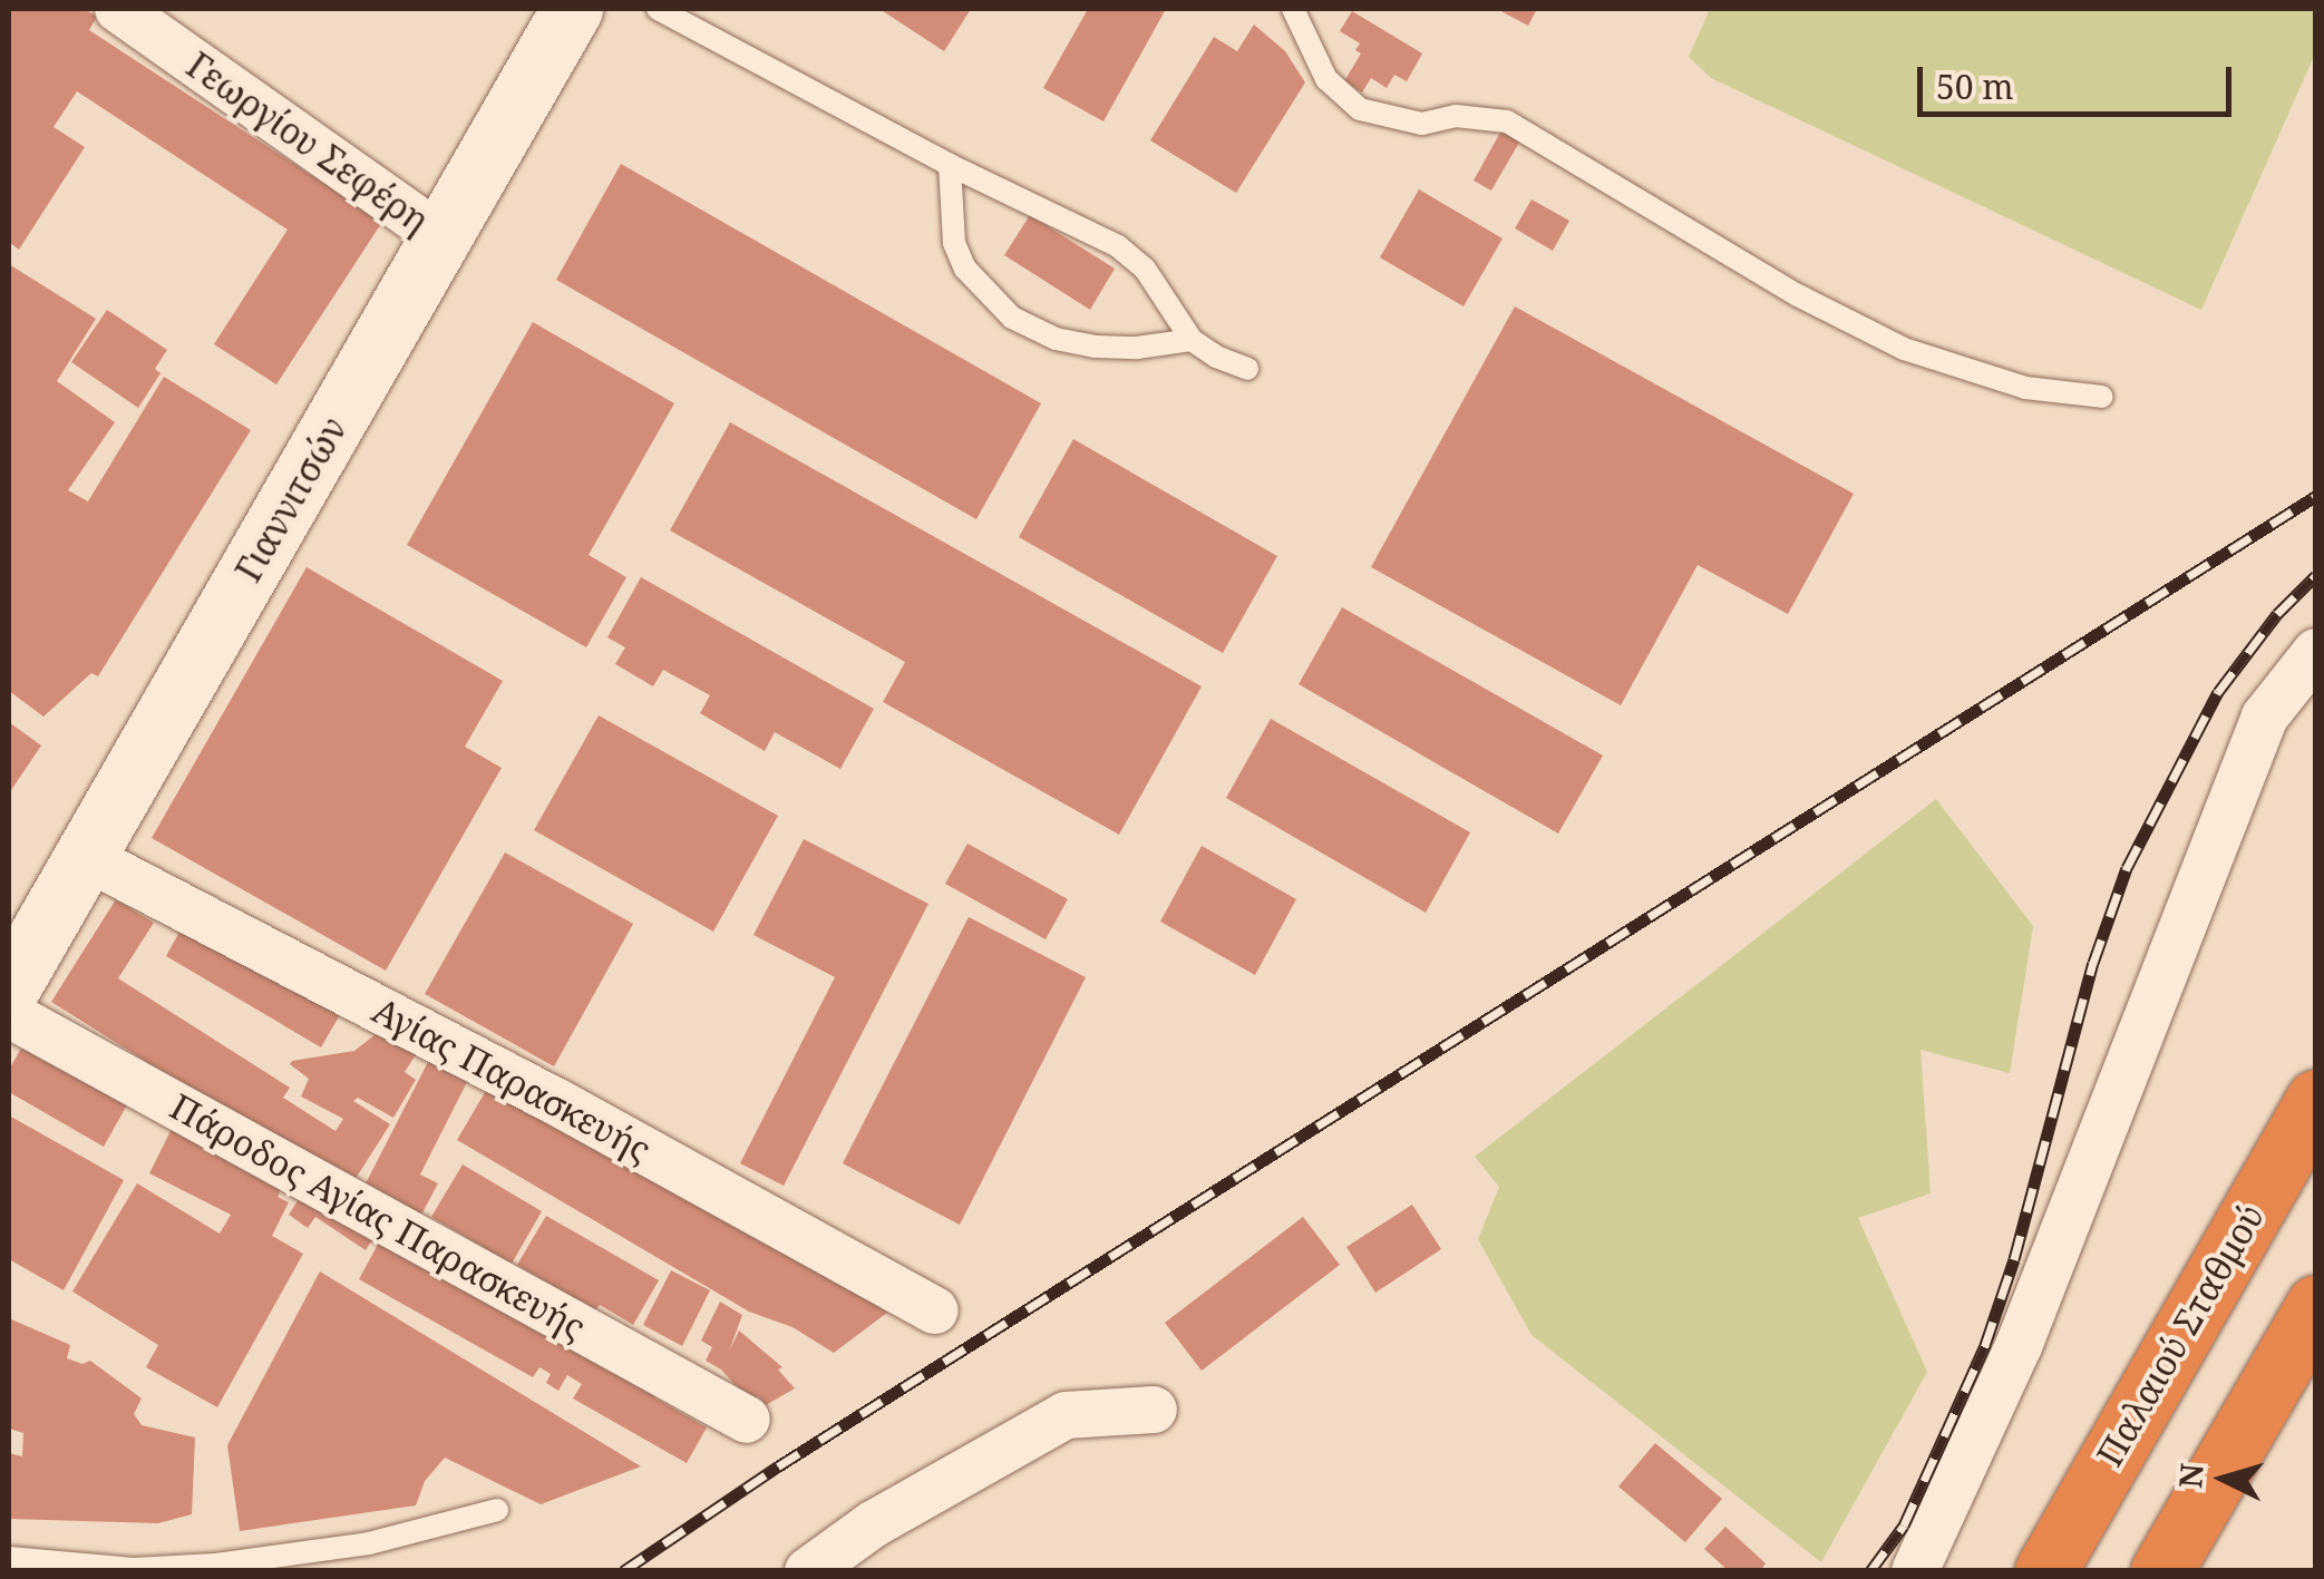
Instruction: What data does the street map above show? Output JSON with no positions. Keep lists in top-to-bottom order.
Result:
{
  "streets": {
    "highway": ["Παλαιού Σταθμού"],
    "street": [
      "Γεωργίου Σεφέρη",
      "Γιαννιτσών",
      "Αγίας Παρασκευής",
      "Πάροδος Αγίας Παρασκευής"
    ]
  },
  "crossings": [
    ["Γεωργίου Σεφέρη", "Γιαννιτσών"],
    ["Γιαννιτσών", "Αγίας Παρασκευής"]
  ],
  "scale_bar": "50 m",
  "north": "left"
}
